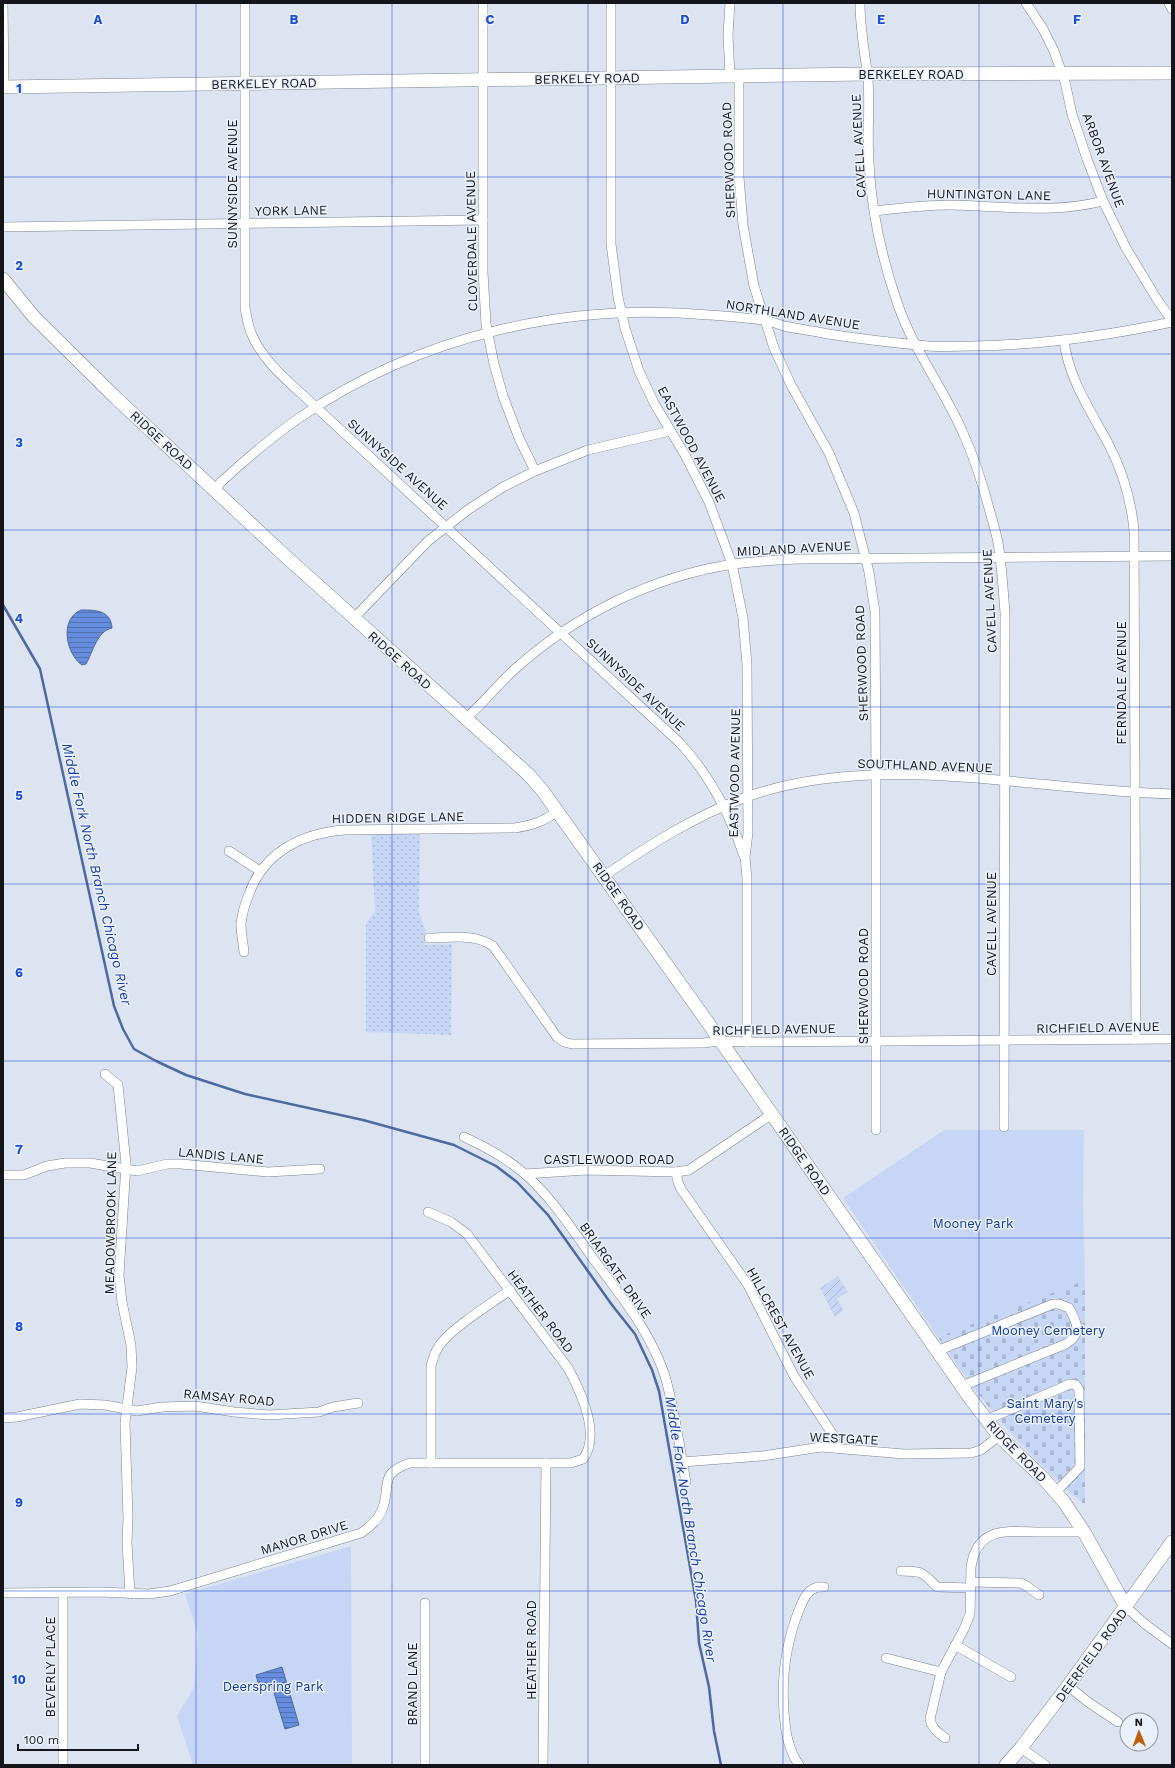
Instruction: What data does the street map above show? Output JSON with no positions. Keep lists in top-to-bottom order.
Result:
{
  "streets": {
    "street": [
      "BERKELEY ROAD",
      "CAVELL AVENUE",
      "SHERWOOD ROAD",
      "ARBOR AVENUE",
      "SUNNYSIDE AVENUE",
      "HUNTINGTON LANE",
      "YORK LANE",
      "CLOVERDALE AVENUE",
      "NORTHLAND AVENUE",
      "RIDGE ROAD",
      "EASTWOOD AVENUE",
      "MIDLAND AVENUE",
      "FERNDALE AVENUE",
      "SOUTHLAND AVENUE",
      "HIDDEN RIDGE LANE",
      "RICHFIELD AVENUE",
      "LANDIS LANE",
      "CASTLEWOOD ROAD",
      "MEADOWBROOK LANE",
      "BRIARGATE DRIVE",
      "HEATHER ROAD",
      "HILLCREST AVENUE",
      "RAMSAY ROAD",
      "WESTGATE",
      "MANOR DRIVE",
      "DEERFIELD ROAD",
      "BEVERLY PLACE",
      "BRAND LANE"
    ]
  },
  "crossings": [
    ["BERKELEY ROAD", "CAVELL AVENUE"],
    ["BERKELEY ROAD", "SHERWOOD ROAD"],
    ["BERKELEY ROAD", "ARBOR AVENUE"],
    ["BERKELEY ROAD", "SUNNYSIDE AVENUE"],
    ["BERKELEY ROAD", "CLOVERDALE AVENUE"],
    ["BERKELEY ROAD", "EASTWOOD AVENUE"],
    ["CAVELL AVENUE", "HUNTINGTON LANE"],
    ["CAVELL AVENUE", "NORTHLAND AVENUE"],
    ["CAVELL AVENUE", "MIDLAND AVENUE"],
    ["CAVELL AVENUE", "SOUTHLAND AVENUE"],
    ["CAVELL AVENUE", "RICHFIELD AVENUE"],
    ["SHERWOOD ROAD", "NORTHLAND AVENUE"],
    ["SHERWOOD ROAD", "MIDLAND AVENUE"],
    ["SHERWOOD ROAD", "SOUTHLAND AVENUE"],
    ["SHERWOOD ROAD", "RICHFIELD AVENUE"],
    ["ARBOR AVENUE", "HUNTINGTON LANE"],
    ["ARBOR AVENUE", "NORTHLAND AVENUE"],
    ["SUNNYSIDE AVENUE", "YORK LANE"],
    ["SUNNYSIDE AVENUE", "NORTHLAND AVENUE"],
    ["SUNNYSIDE AVENUE", "EASTWOOD AVENUE"],
    ["SUNNYSIDE AVENUE", "MIDLAND AVENUE"],
    ["SUNNYSIDE AVENUE", "SOUTHLAND AVENUE"],
    ["YORK LANE", "CLOVERDALE AVENUE"],
    ["CLOVERDALE AVENUE", "NORTHLAND AVENUE"],
    ["NORTHLAND AVENUE", "RIDGE ROAD"],
    ["NORTHLAND AVENUE", "EASTWOOD AVENUE"],
    ["NORTHLAND AVENUE", "FERNDALE AVENUE"],
    ["RIDGE ROAD", "MIDLAND AVENUE"],
    ["RIDGE ROAD", "SOUTHLAND AVENUE"],
    ["RIDGE ROAD", "HIDDEN RIDGE LANE"],
    ["RIDGE ROAD", "RICHFIELD AVENUE"],
    ["RIDGE ROAD", "CASTLEWOOD ROAD"],
    ["RIDGE ROAD", "WESTGATE"],
    ["RIDGE ROAD", "DEERFIELD ROAD"],
    ["EASTWOOD AVENUE", "MIDLAND AVENUE"],
    ["EASTWOOD AVENUE", "SOUTHLAND AVENUE"],
    ["EASTWOOD AVENUE", "RICHFIELD AVENUE"],
    ["MIDLAND AVENUE", "FERNDALE AVENUE"],
    ["FERNDALE AVENUE", "SOUTHLAND AVENUE"],
    ["FERNDALE AVENUE", "RICHFIELD AVENUE"],
    ["LANDIS LANE", "MEADOWBROOK LANE"],
    ["CASTLEWOOD ROAD", "BRIARGATE DRIVE"],
    ["CASTLEWOOD ROAD", "HILLCREST AVENUE"],
    ["MEADOWBROOK LANE", "RAMSAY ROAD"],
    ["MEADOWBROOK LANE", "MANOR DRIVE"],
    ["BRIARGATE DRIVE", "WESTGATE"],
    ["HEATHER ROAD", "MANOR DRIVE"],
    ["HILLCREST AVENUE", "WESTGATE"],
    ["MANOR DRIVE", "BEVERLY PLACE"]
  ],
  "water": ["Middle Fork North Branch Chicago River"],
  "parks": [
    "Mooney Park",
    "Mooney Cemetery",
    "Saint Mary's Cemetery",
    "Deerspring Park"
  ],
  "scale_bar": "100 m",
  "north": "top",
  "grid": {
    "columns": [
      "A",
      "B",
      "C",
      "D",
      "E",
      "F"
    ],
    "rows": [
      "1",
      "2",
      "3",
      "4",
      "5",
      "6",
      "7",
      "8",
      "9",
      "10"
    ]
  }
}
